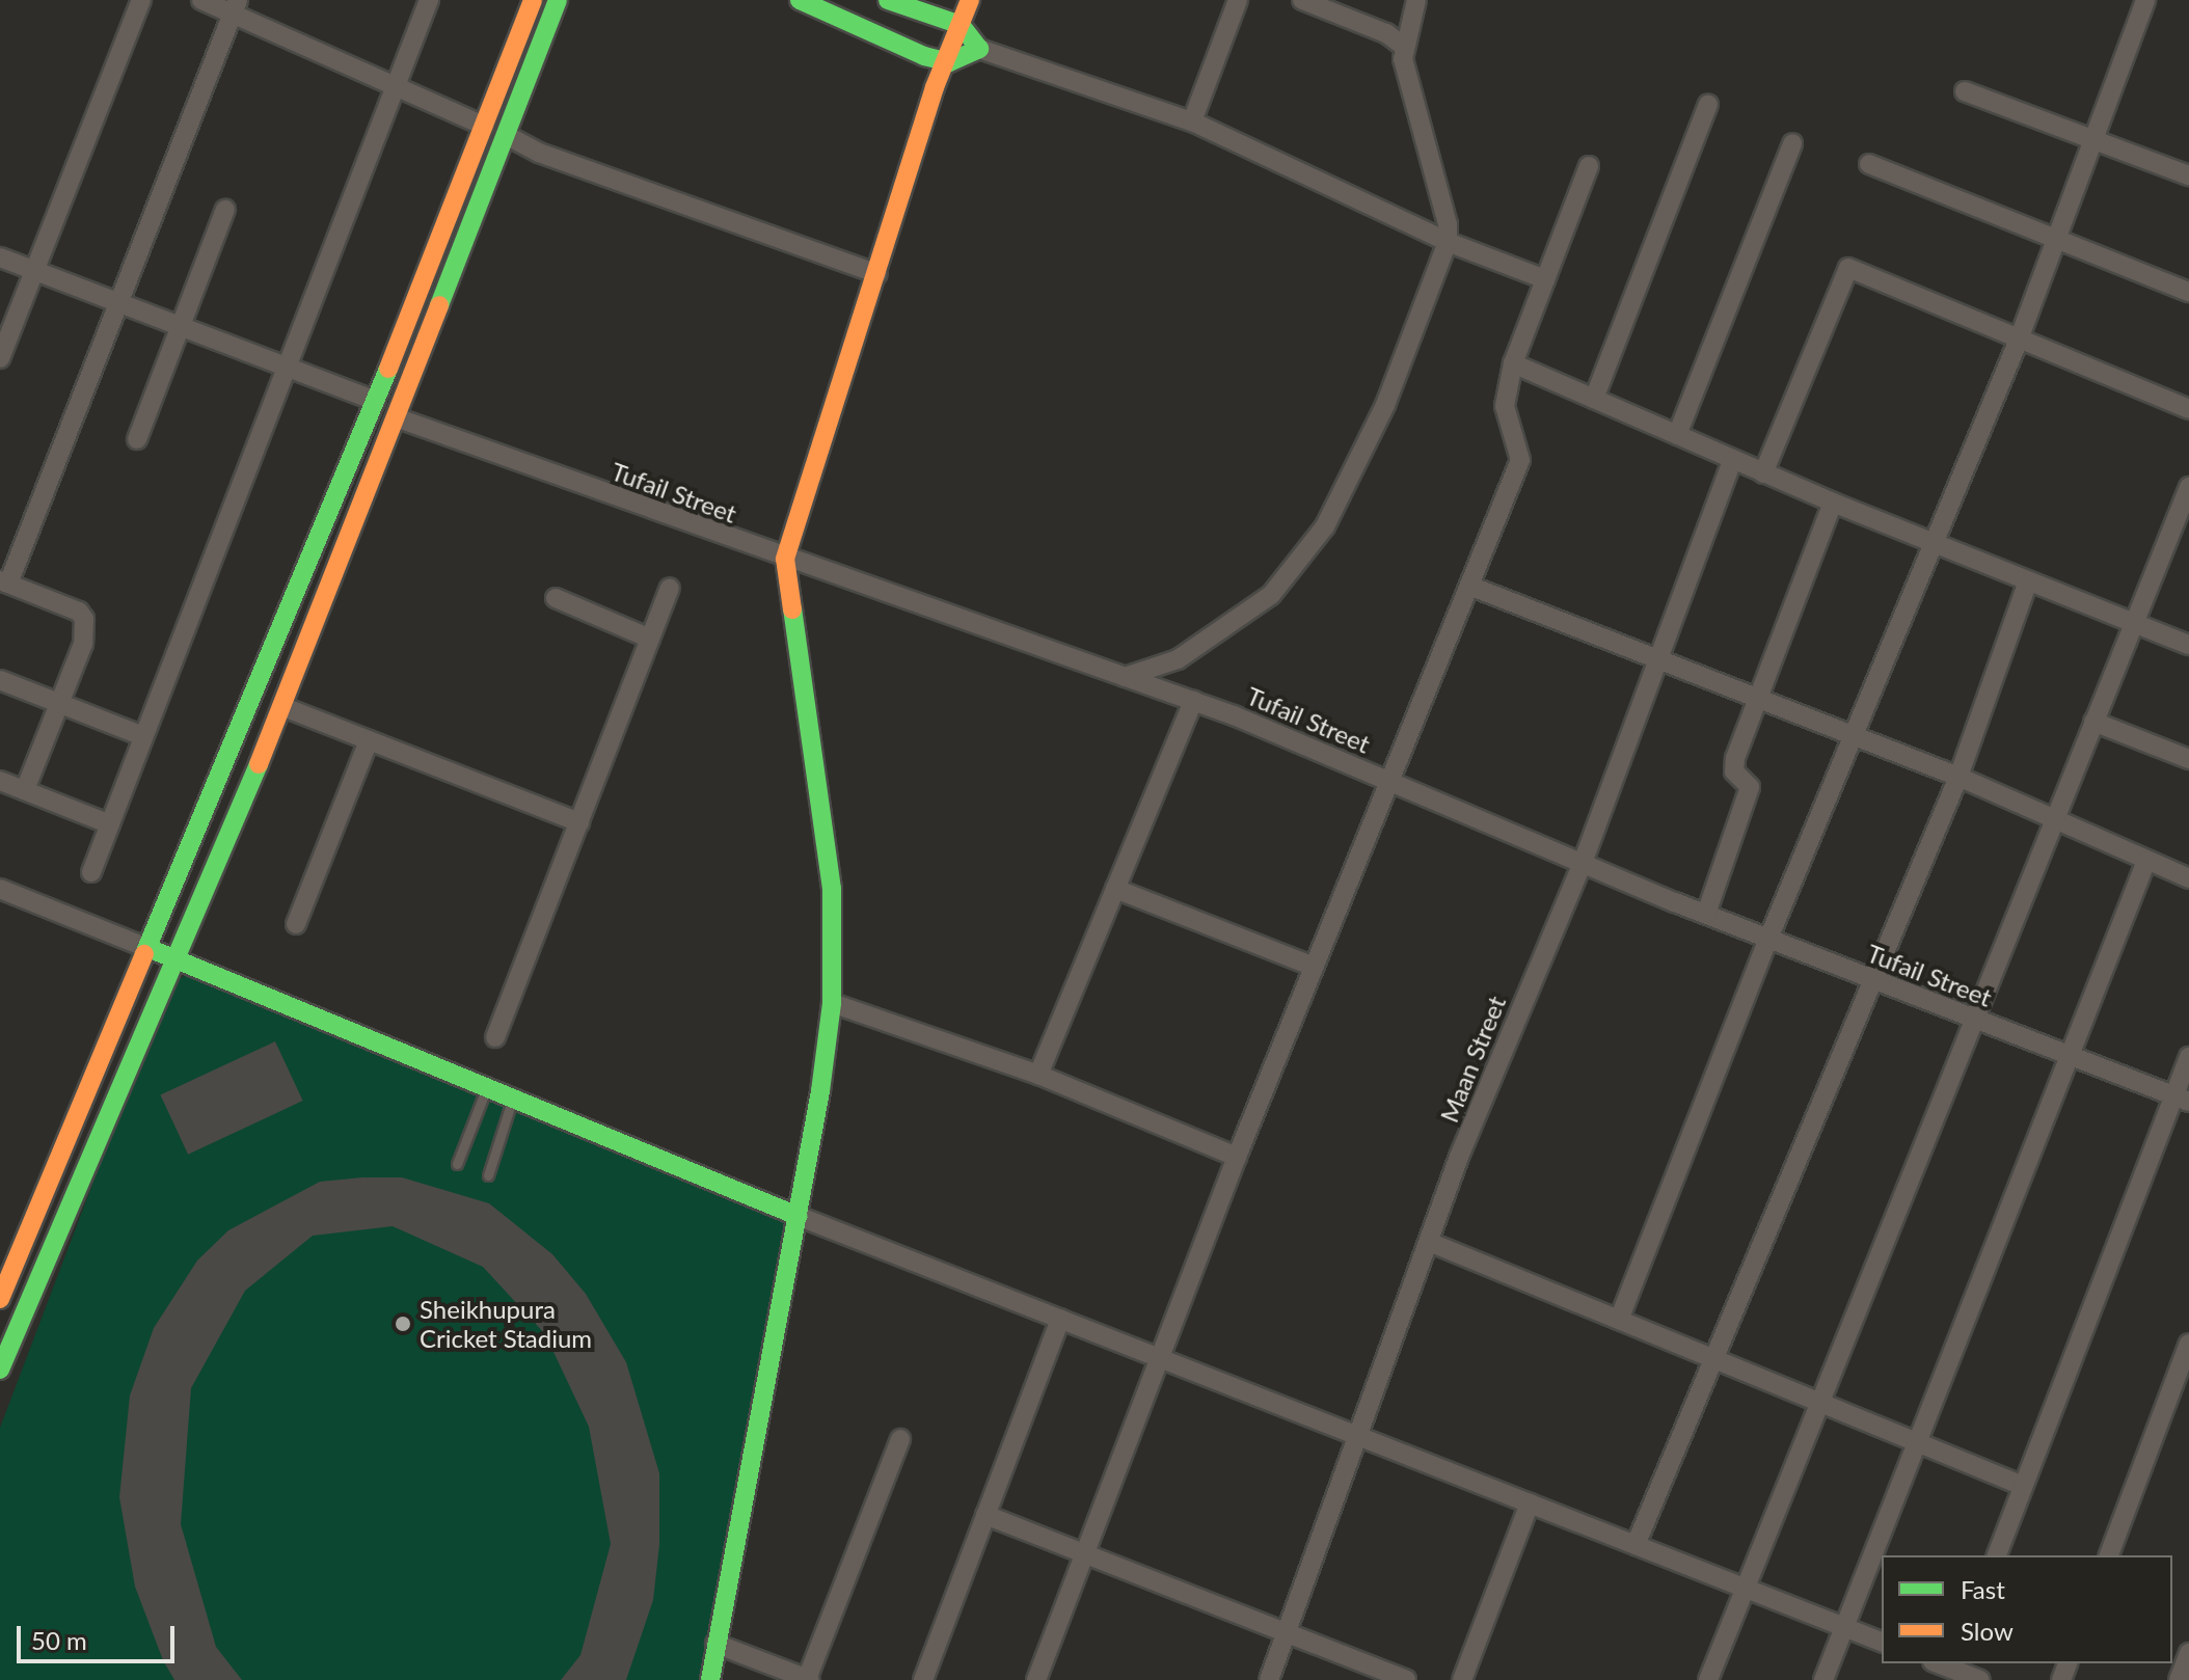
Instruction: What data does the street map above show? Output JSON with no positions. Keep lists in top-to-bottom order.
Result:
{
  "streets": {
    "street": ["Tufail Street", "Maan Street"]
  },
  "crossings": [
    ["Tufail Street", "Maan Street"]
  ],
  "places": ["Sheikhupura Cricket Stadium"],
  "legend": ["Fast", "Slow"],
  "scale_bar": "50 m"
}
